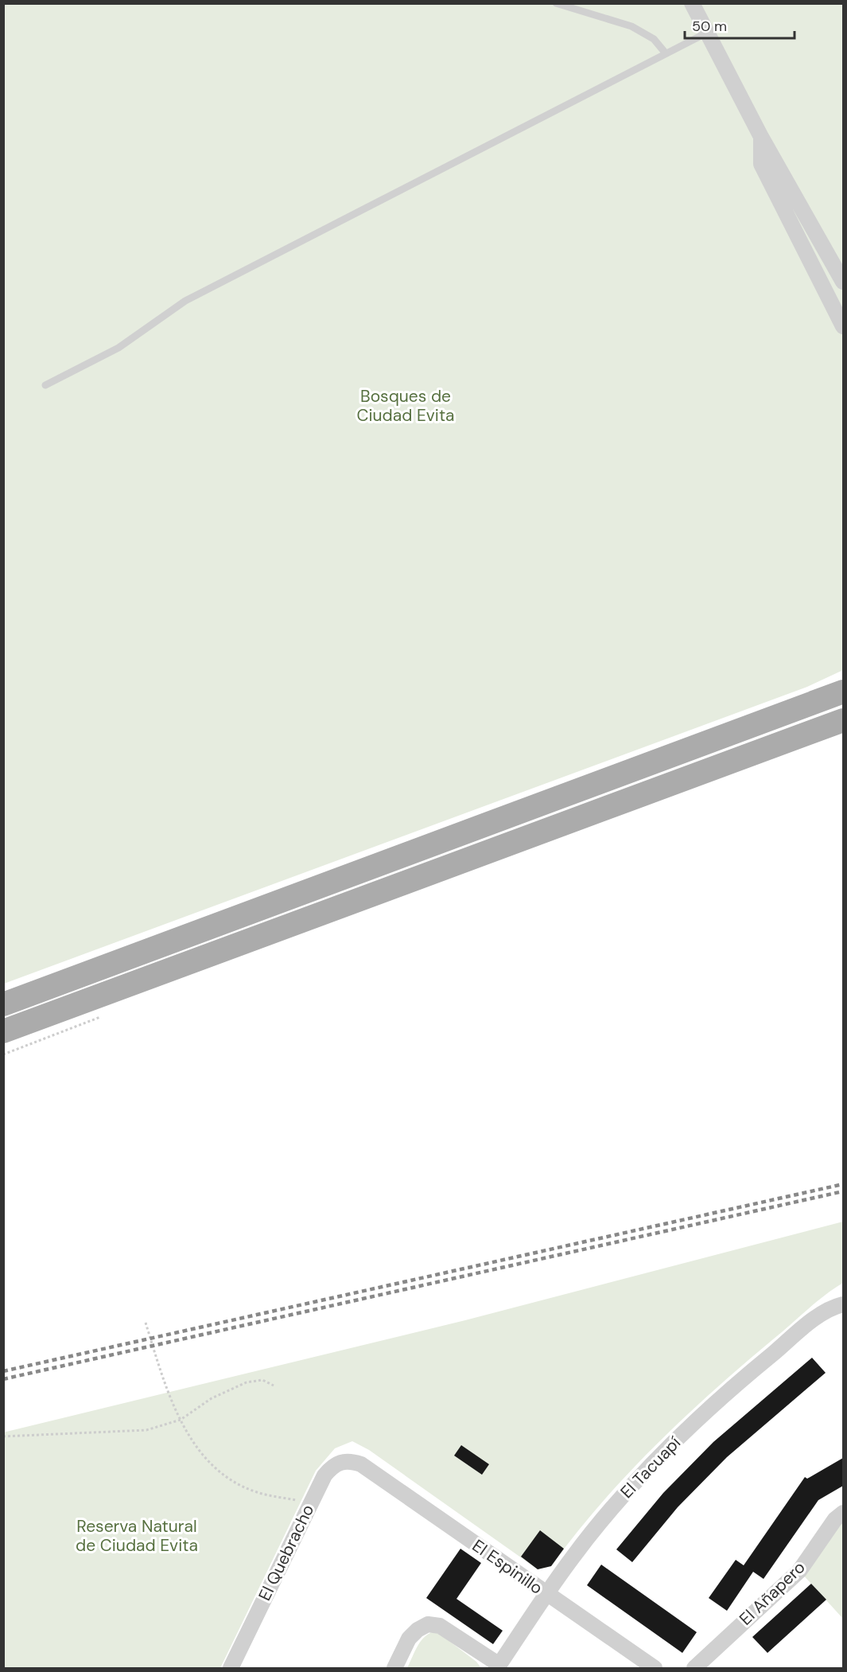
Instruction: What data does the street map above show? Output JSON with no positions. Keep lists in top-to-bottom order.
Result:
{
  "streets": {
    "street": [
      "El Tacuapí",
      "El Quebracho",
      "El Espinillo",
      "El Añapero"
    ]
  },
  "crossings": [
    ["El Tacuapí", "El Espinillo"],
    ["El Quebracho", "El Espinillo"]
  ],
  "parks": ["Bosques de Ciudad Evita", "Reserva Natural de Ciudad Evita"],
  "scale_bar": "50 m"
}
